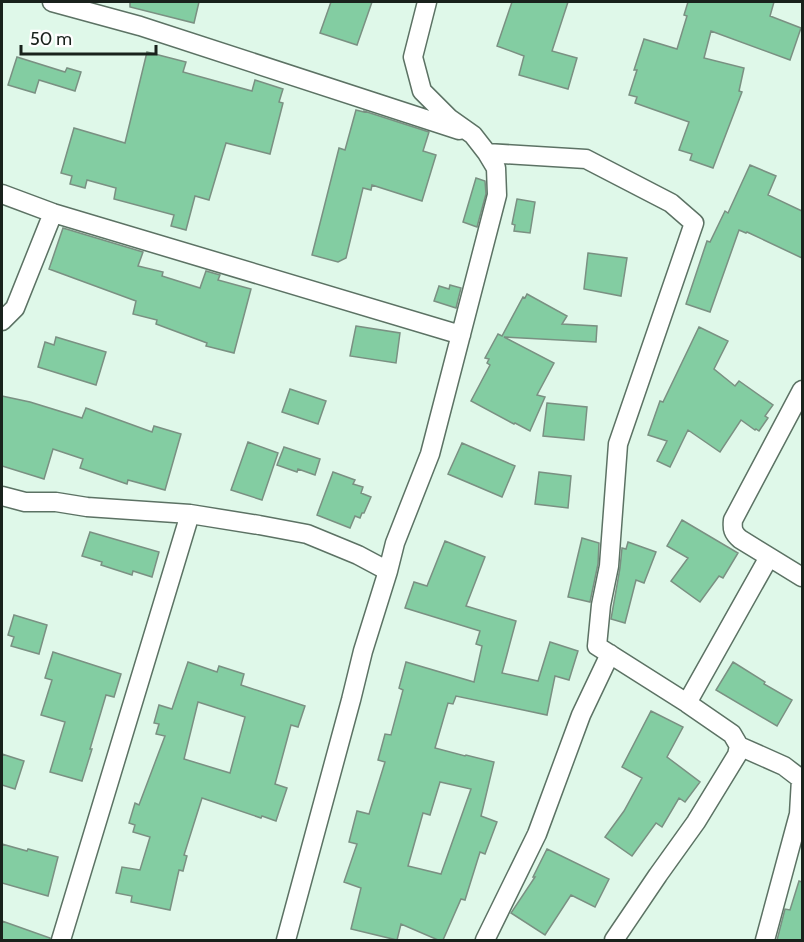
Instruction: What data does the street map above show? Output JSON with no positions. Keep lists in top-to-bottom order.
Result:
{
  "scale_bar": "50 m"
}
